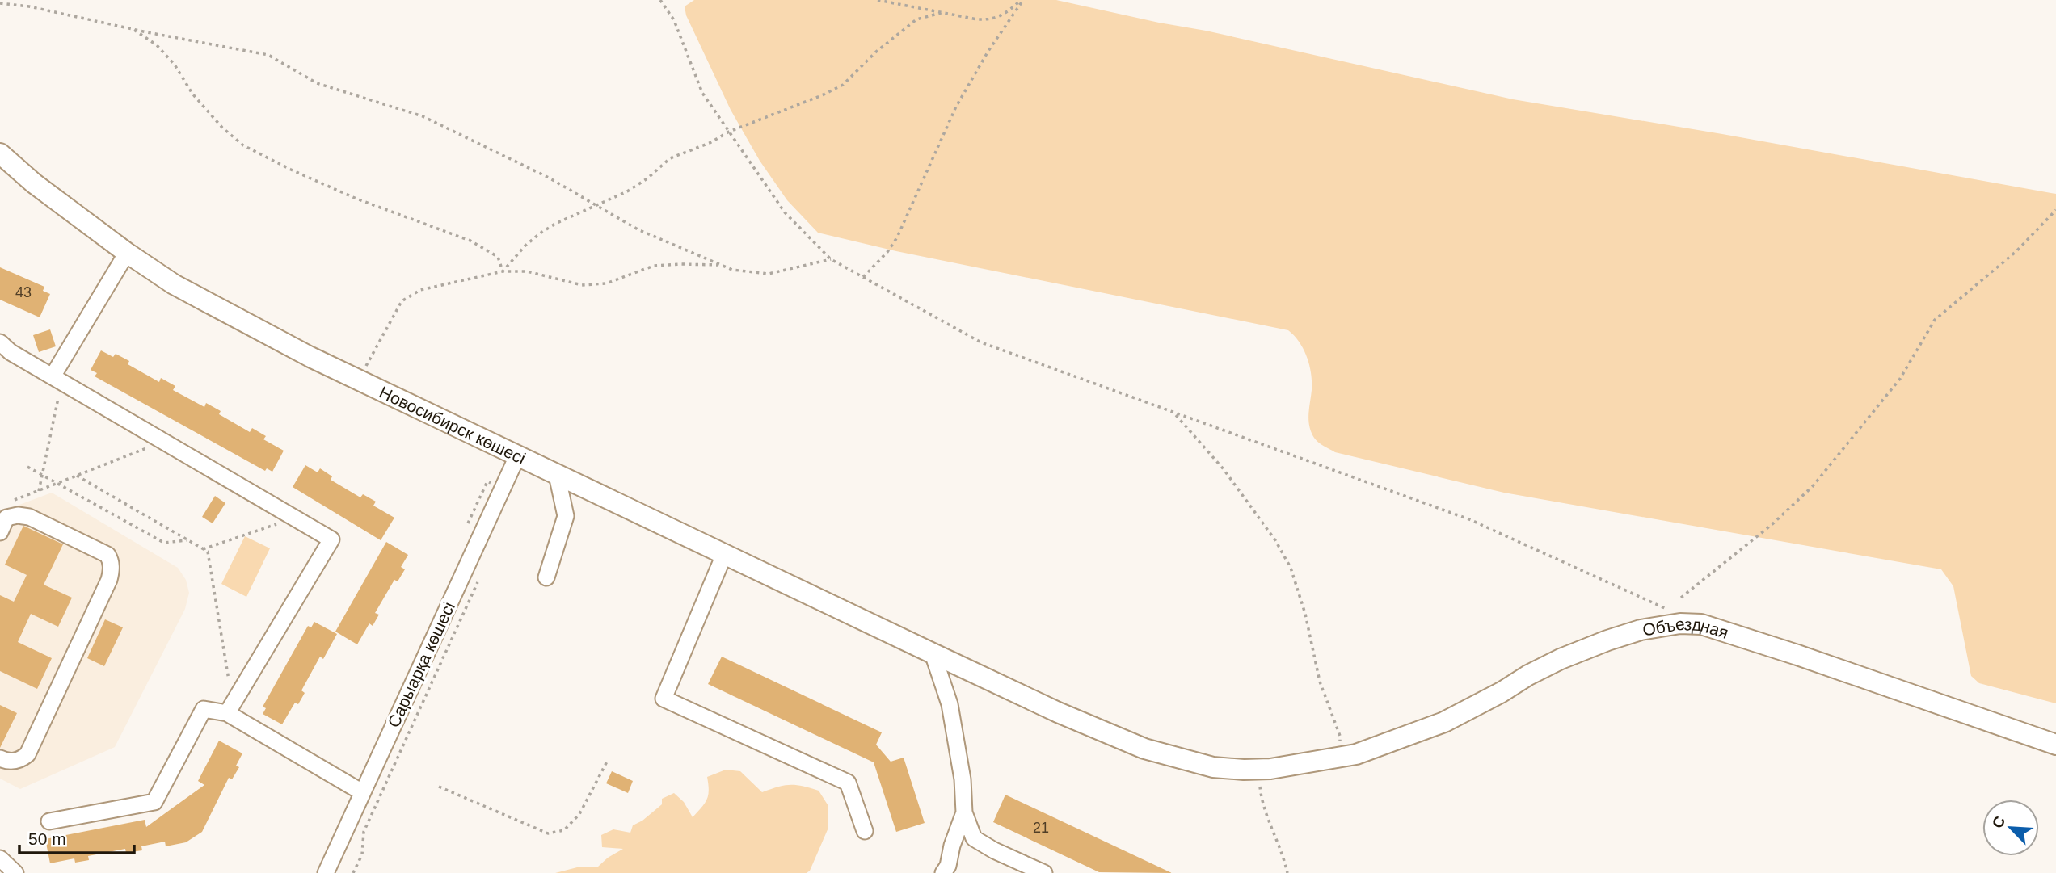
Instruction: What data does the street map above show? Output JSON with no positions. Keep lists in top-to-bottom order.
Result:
{
  "streets": {
    "main road": ["Новосибирск көшесі", "Объездная"],
    "street": ["Сарыарқа көшесі"]
  },
  "crossings": [
    ["Новосибирск көшесі", "Объездная"],
    ["Новосибирск көшесі", "Сарыарқа көшесі"]
  ],
  "house_numbers": ["43", "21"],
  "scale_bar": "50 m",
  "north": "top left"
}
